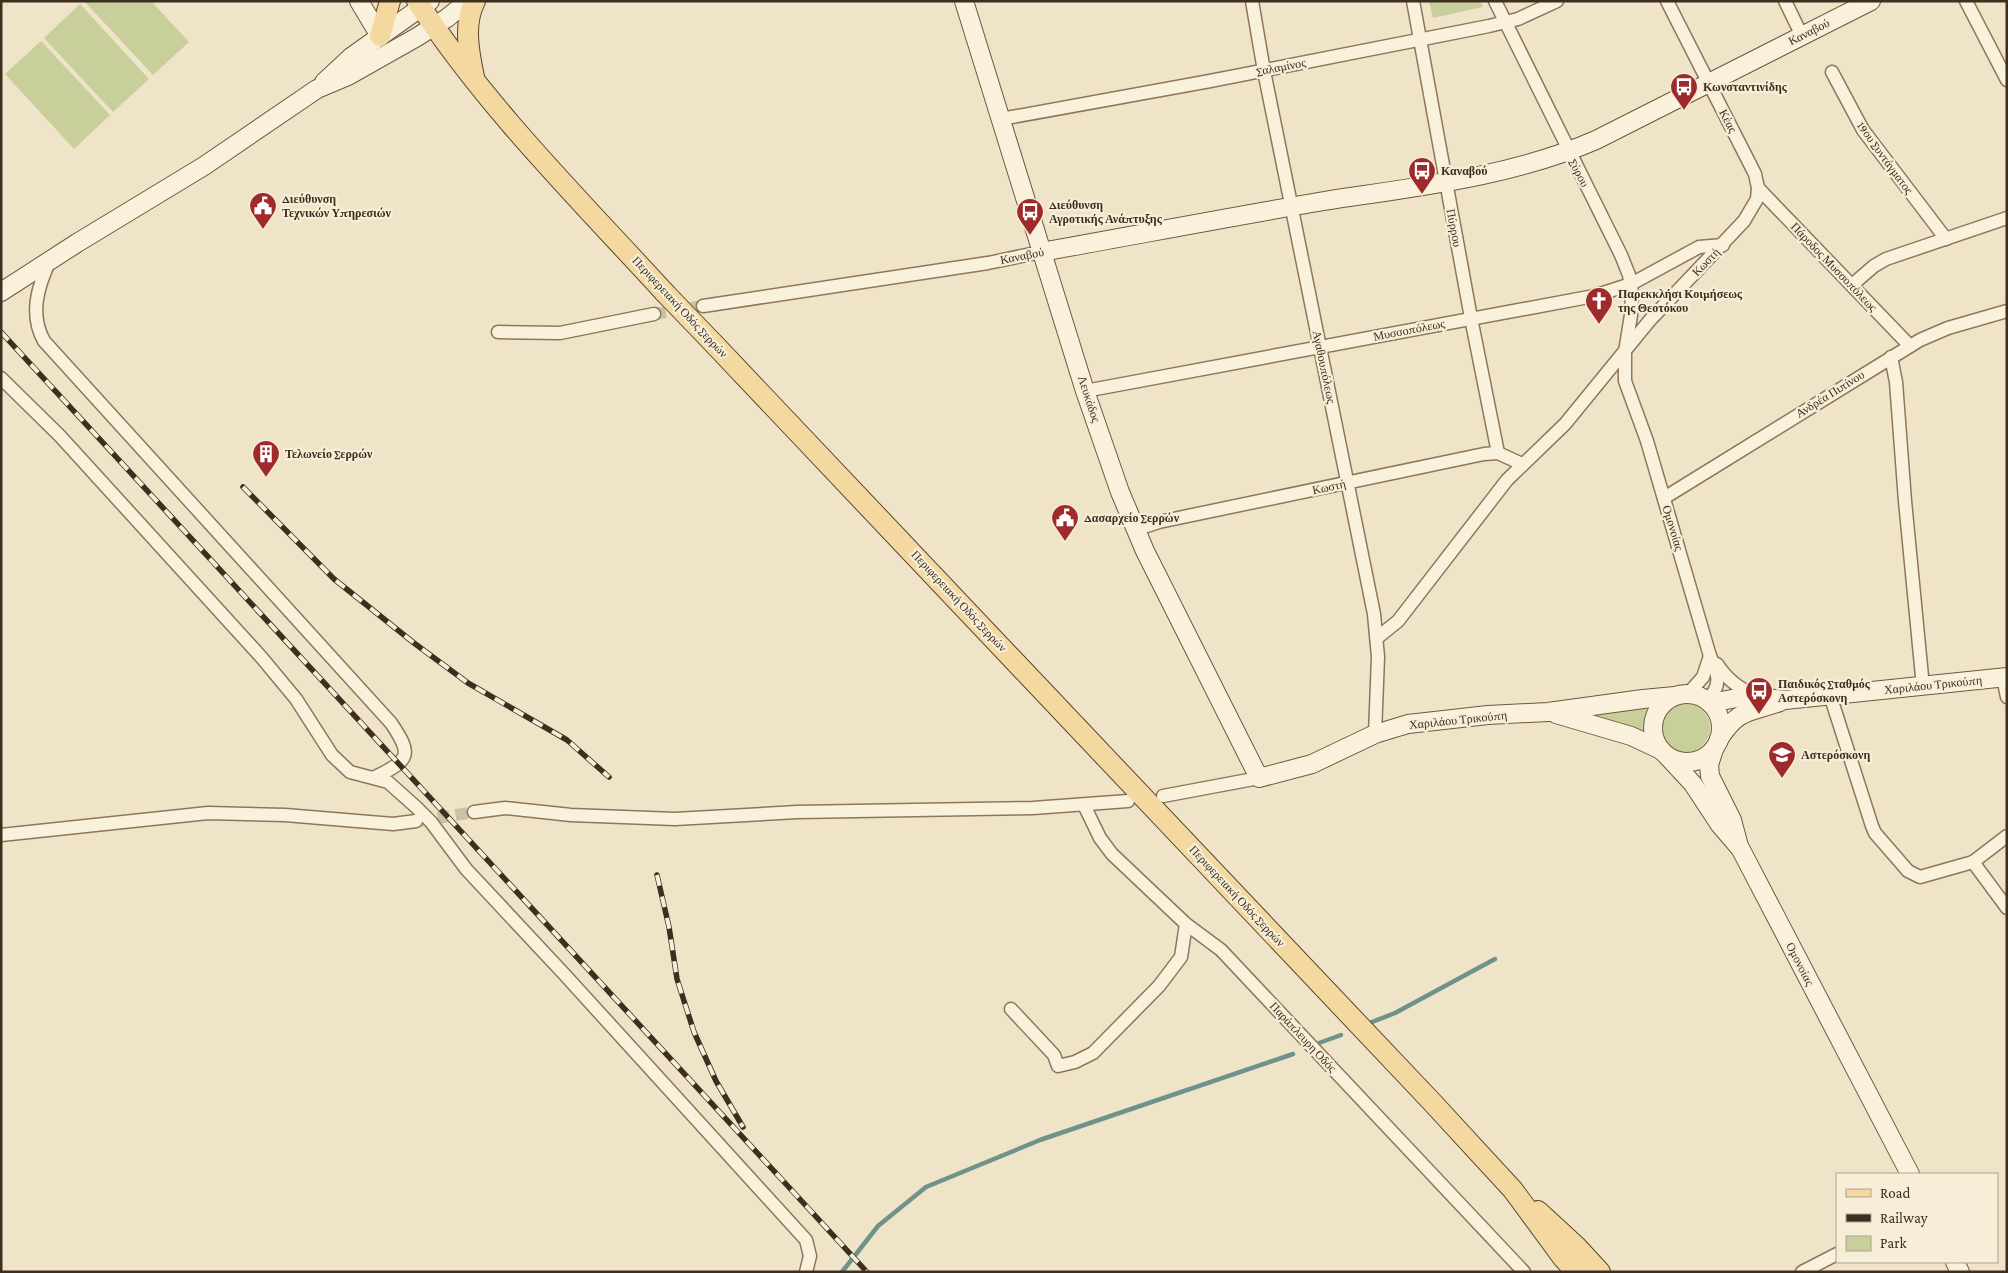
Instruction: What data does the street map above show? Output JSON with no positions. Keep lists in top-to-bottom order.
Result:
{
  "streets": {
    "main road": ["Περιφερειακή Οδός Σερρών"],
    "street": [
      "Καναβού",
      "Σαλαμίνος",
      "Κέας",
      "19ου Συντάγματος",
      "Σύρου",
      "Πύρρου",
      "Κωστή",
      "Πάροδος Μυσσοπόλεως",
      "Μυσσοπόλεως",
      "Αγαθουπόλεως",
      "Ανδρέα Πιπίνου",
      "Λευκάδος",
      "Ομονοίας",
      "Χαριλάου Τρικούπη",
      "Παράπλευρη Οδός"
    ]
  },
  "crossings": [
    ["Καναβού", "Κέας"],
    ["Καναβού", "Σύρου"],
    ["Καναβού", "Πύρρου"],
    ["Καναβού", "Αγαθουπόλεως"],
    ["Καναβού", "Λευκάδος"],
    ["Σαλαμίνος", "Σύρου"],
    ["Σαλαμίνος", "Πύρρου"],
    ["Σαλαμίνος", "Αγαθουπόλεως"],
    ["Σαλαμίνος", "Λευκάδος"],
    ["Κέας", "Κωστή"],
    ["Κέας", "Πάροδος Μυσσοπόλεως"],
    ["Σύρου", "Κωστή"],
    ["Σύρου", "Μυσσοπόλεως"],
    ["Σύρου", "Ομονοίας"],
    ["Πύρρου", "Κωστή"],
    ["Πύρρου", "Μυσσοπόλεως"],
    ["Κωστή", "Πάροδος Μυσσοπόλεως"],
    ["Κωστή", "Μυσσοπόλεως"],
    ["Κωστή", "Αγαθουπόλεως"],
    ["Κωστή", "Λευκάδος"],
    ["Κωστή", "Ομονοίας"],
    ["Πάροδος Μυσσοπόλεως", "Ανδρέα Πιπίνου"],
    ["Μυσσοπόλεως", "Αγαθουπόλεως"],
    ["Μυσσοπόλεως", "Λευκάδος"],
    ["Αγαθουπόλεως", "Χαριλάου Τρικούπη"],
    ["Ανδρέα Πιπίνου", "Ομονοίας"],
    ["Λευκάδος", "Χαριλάου Τρικούπη"],
    ["Ομονοίας", "Χαριλάου Τρικούπη"]
  ],
  "places": {
    "bus stop": [
      "Κωνσταντινίδης",
      "Καναβού",
      "Διεύθυνση Αγροτικής Ανάπτυξης",
      "Παιδικός Σταθμός Αστερόσκονη"
    ],
    "public building": ["Διεύθυνση Τεχνικών Υπηρεσιών", "Δασαρχείο Σερρών"],
    "church": ["Παρεκκλήσι Κοιμήσεως της Θεοτόκου"],
    "building": ["Τελωνείο Σερρών"],
    "school or university": ["Αστερόσκονη"]
  },
  "legend": ["Road", "Railway", "Park"]
}
